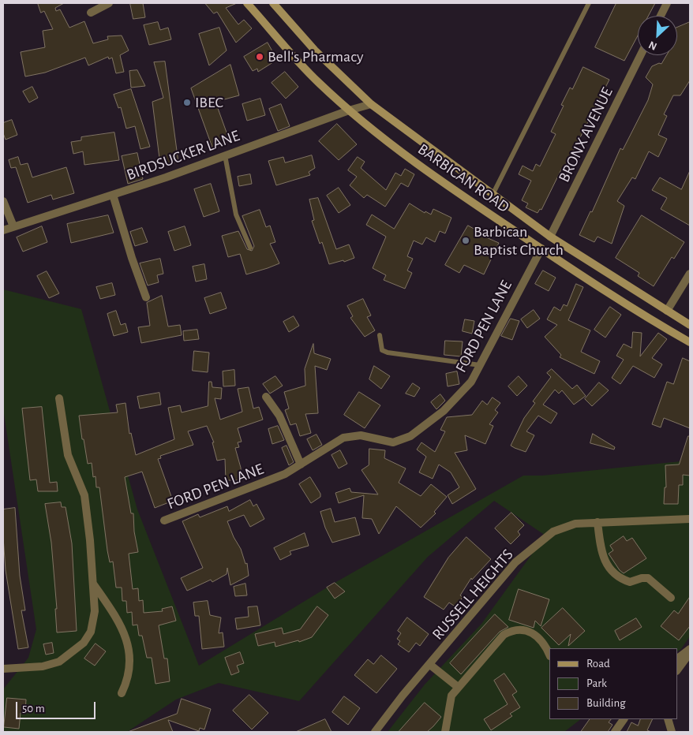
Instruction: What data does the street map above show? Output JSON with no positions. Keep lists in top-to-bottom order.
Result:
{
  "streets": {
    "main road": ["BARBICAN ROAD"],
    "street": [
      "BRONX AVENUE",
      "BIRDSUCKER LANE",
      "FORD PEN LANE",
      "RUSSELL HEIGHTS"
    ]
  },
  "crossings": [
    ["BRONX AVENUE", "BARBICAN ROAD"],
    ["BIRDSUCKER LANE", "BARBICAN ROAD"],
    ["BARBICAN ROAD", "FORD PEN LANE"]
  ],
  "places": ["Bell's Pharmacy", "IBEC", "Barbican Baptist Church"],
  "legend": ["Road", "Park", "Building"],
  "scale_bar": "50 m",
  "north": "bottom left"
}
